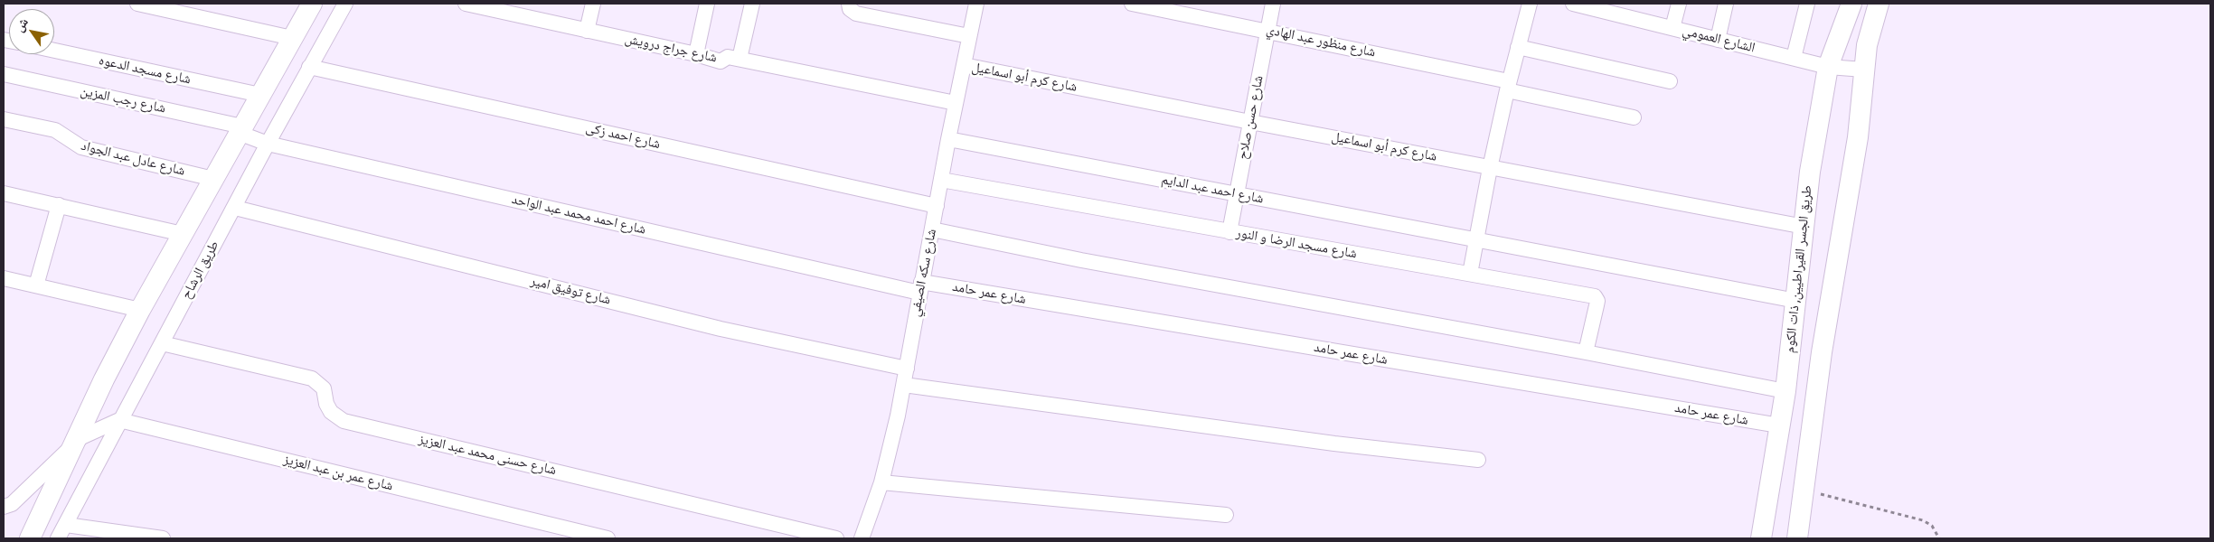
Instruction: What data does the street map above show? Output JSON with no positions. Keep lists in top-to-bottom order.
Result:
{
  "streets": {
    "street": [
      "الشارع العمومي",
      "شارع منظور عبد الهادي",
      "شارع جراج درويش",
      "شارع مسجد الدعوه",
      "شارع كرم أبو اسماعيل",
      "شارع رجب المزين",
      "شارع حسن صلاح",
      "شارع احمد زكى",
      "شارع عادل عبد الجواد",
      "شارع احمد عبد الدايم",
      "شارع احمد محمد عبد الواحد",
      "شارع مسجد الرضا و النور",
      "طريق الجسر القيراطيين, ذات الكوم",
      "طريق الرشاح",
      "شارع سكه الصيفي",
      "شارع توفيق امير",
      "شارع عمر حامد",
      "شارع حسنى محمد عبد العزيز",
      "شارع عمر بن عبد العزيز"
    ]
  },
  "crossings": [
    ["الشارع العمومي", "طريق الجسر القيراطيين, ذات الكوم"],
    ["شارع منظور عبد الهادي", "شارع حسن صلاح"],
    ["شارع جراج درويش", "شارع سكه الصيفي"],
    ["شارع كرم أبو اسماعيل", "شارع حسن صلاح"],
    ["شارع كرم أبو اسماعيل", "طريق الجسر القيراطيين, ذات الكوم"],
    ["شارع كرم أبو اسماعيل", "شارع سكه الصيفي"],
    ["شارع رجب المزين", "شارع احمد محمد عبد الواحد"],
    ["شارع حسن صلاح", "شارع احمد عبد الدايم"],
    ["شارع حسن صلاح", "شارع مسجد الرضا و النور"],
    ["شارع احمد زكى", "طريق الرشاح"],
    ["شارع احمد زكى", "شارع سكه الصيفي"],
    ["شارع احمد عبد الدايم", "طريق الجسر القيراطيين, ذات الكوم"],
    ["شارع احمد عبد الدايم", "شارع سكه الصيفي"],
    ["شارع احمد محمد عبد الواحد", "طريق الرشاح"],
    ["شارع احمد محمد عبد الواحد", "شارع سكه الصيفي"],
    ["شارع احمد محمد عبد الواحد", "شارع عمر حامد"],
    ["شارع مسجد الرضا و النور", "شارع سكه الصيفي"],
    ["طريق الجسر القيراطيين, ذات الكوم", "شارع عمر حامد"],
    ["طريق الرشاح", "شارع توفيق امير"],
    ["طريق الرشاح", "شارع حسنى محمد عبد العزيز"],
    ["طريق الرشاح", "شارع عمر بن عبد العزيز"],
    ["شارع سكه الصيفي", "شارع توفيق امير"],
    ["شارع سكه الصيفي", "شارع عمر حامد"]
  ],
  "north": "top left"
}
